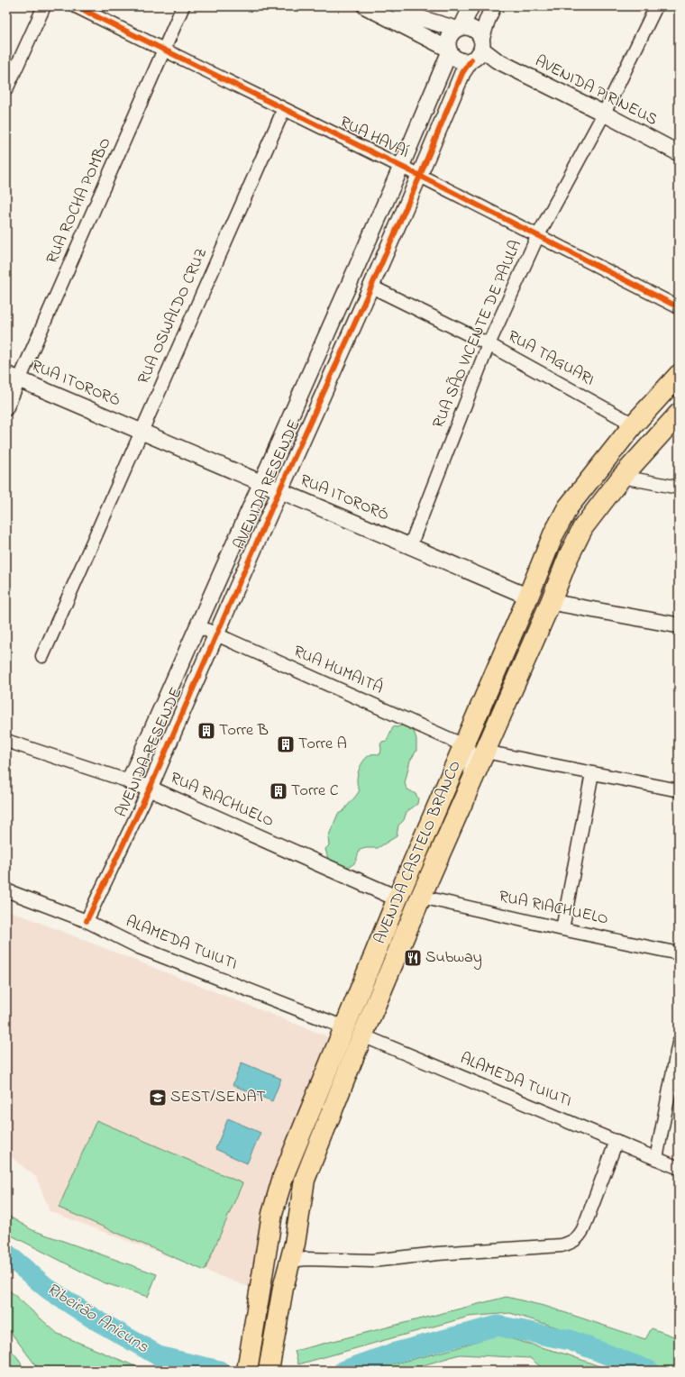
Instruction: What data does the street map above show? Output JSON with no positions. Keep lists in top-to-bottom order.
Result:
{
  "streets": {
    "main road": ["AVENIDA CASTELO BRANCO"],
    "street": [
      "AVENIDA PIRINEUS",
      "RUA HAVAÍ",
      "RUA ROCHA POMBO",
      "RUA OSWALDO CRUZ",
      "RUA SÃO VICENTE DE PAULA",
      "RUA TAGUARI",
      "RUA ITORORÓ",
      "AVENIDA RESENDE",
      "RUA HUMAITÁ",
      "RUA RIACHUELO",
      "ALAMEDA TUIUTI"
    ]
  },
  "crossings": [
    ["AVENIDA PIRINEUS", "RUA SÃO VICENTE DE PAULA"],
    ["AVENIDA PIRINEUS", "AVENIDA RESENDE"],
    ["RUA HAVAÍ", "RUA ROCHA POMBO"],
    ["RUA HAVAÍ", "RUA OSWALDO CRUZ"],
    ["RUA HAVAÍ", "RUA SÃO VICENTE DE PAULA"],
    ["RUA HAVAÍ", "AVENIDA RESENDE"],
    ["RUA ROCHA POMBO", "RUA ITORORÓ"],
    ["RUA OSWALDO CRUZ", "RUA ITORORÓ"],
    ["RUA SÃO VICENTE DE PAULA", "RUA TAGUARI"],
    ["RUA SÃO VICENTE DE PAULA", "RUA ITORORÓ"],
    ["RUA TAGUARI", "AVENIDA RESENDE"],
    ["RUA TAGUARI", "AVENIDA CASTELO BRANCO"],
    ["RUA ITORORÓ", "AVENIDA RESENDE"],
    ["RUA ITORORÓ", "AVENIDA CASTELO BRANCO"],
    ["AVENIDA RESENDE", "RUA HUMAITÁ"],
    ["AVENIDA RESENDE", "RUA RIACHUELO"],
    ["AVENIDA RESENDE", "ALAMEDA TUIUTI"],
    ["RUA HUMAITÁ", "AVENIDA CASTELO BRANCO"],
    ["RUA RIACHUELO", "AVENIDA CASTELO BRANCO"],
    ["AVENIDA CASTELO BRANCO", "ALAMEDA TUIUTI"]
  ],
  "water": ["Ribeirão Anicuns"],
  "places": {
    "building": ["Torre B", "Torre A", "Torre C"],
    "restaurant": ["Subway"],
    "school or university": ["SEST/SENAT"]
  }
}
